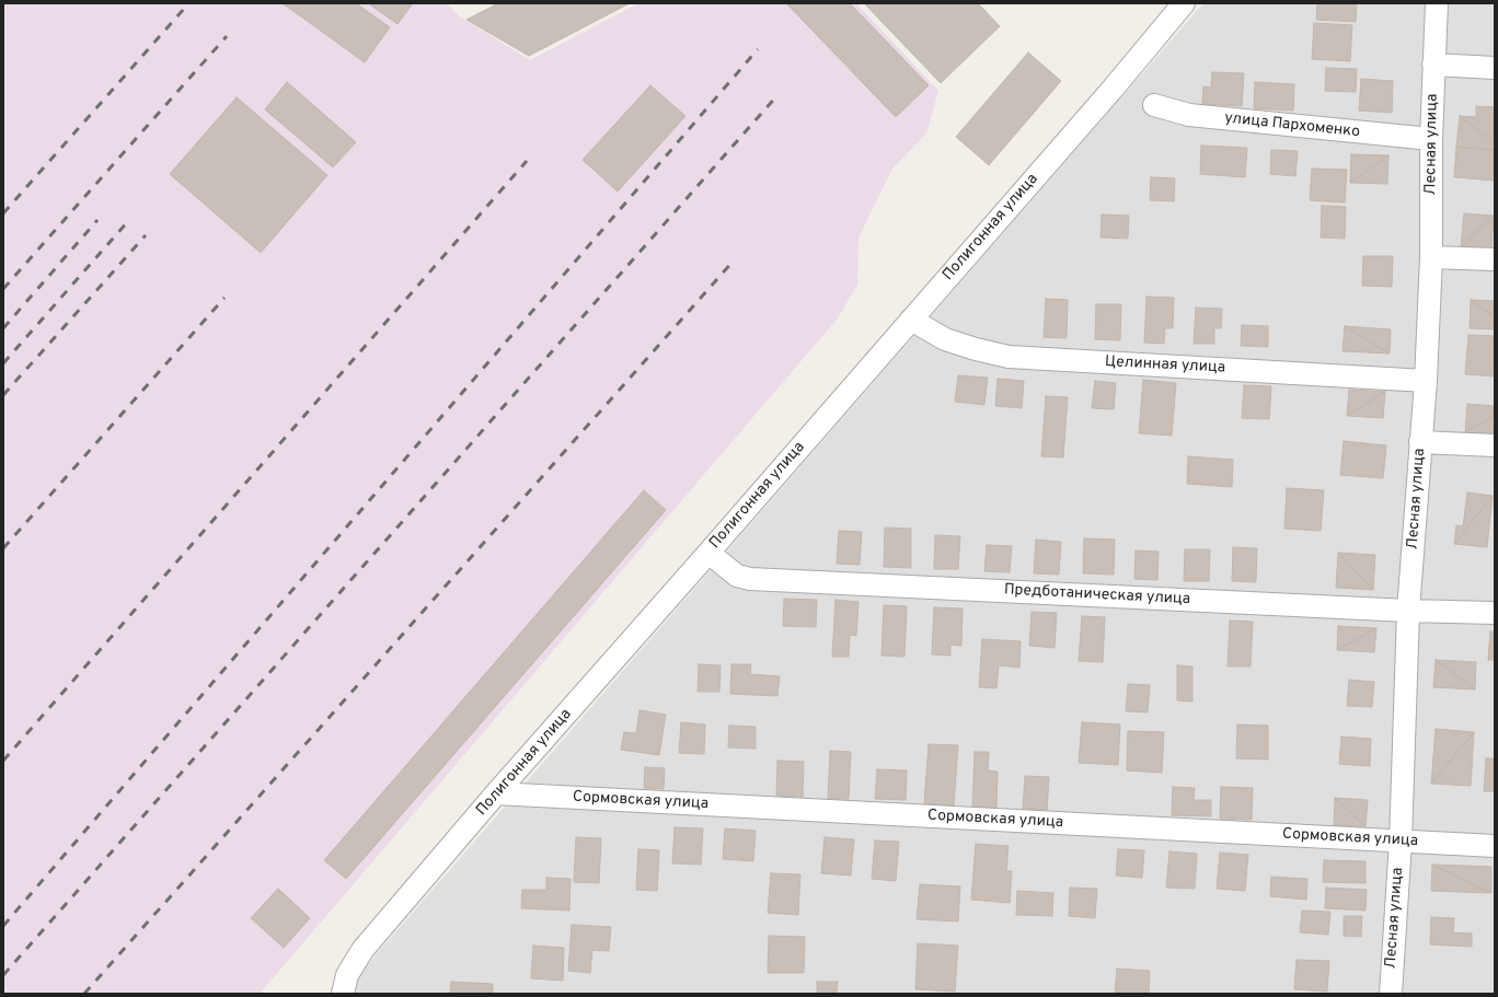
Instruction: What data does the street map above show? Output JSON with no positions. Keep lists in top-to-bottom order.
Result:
{
  "streets": {
    "street": [
      "улица Пархоменко",
      "Лесная улица",
      "Полигонная улица",
      "Целинная улица",
      "Предботаническая улица",
      "Сормовская улица"
    ]
  },
  "crossings": [
    ["улица Пархоменко", "Лесная улица"],
    ["Лесная улица", "Целинная улица"],
    ["Лесная улица", "Предботаническая улица"],
    ["Лесная улица", "Сормовская улица"],
    ["Полигонная улица", "Целинная улица"],
    ["Полигонная улица", "Предботаническая улица"],
    ["Полигонная улица", "Сормовская улица"]
  ]
}
